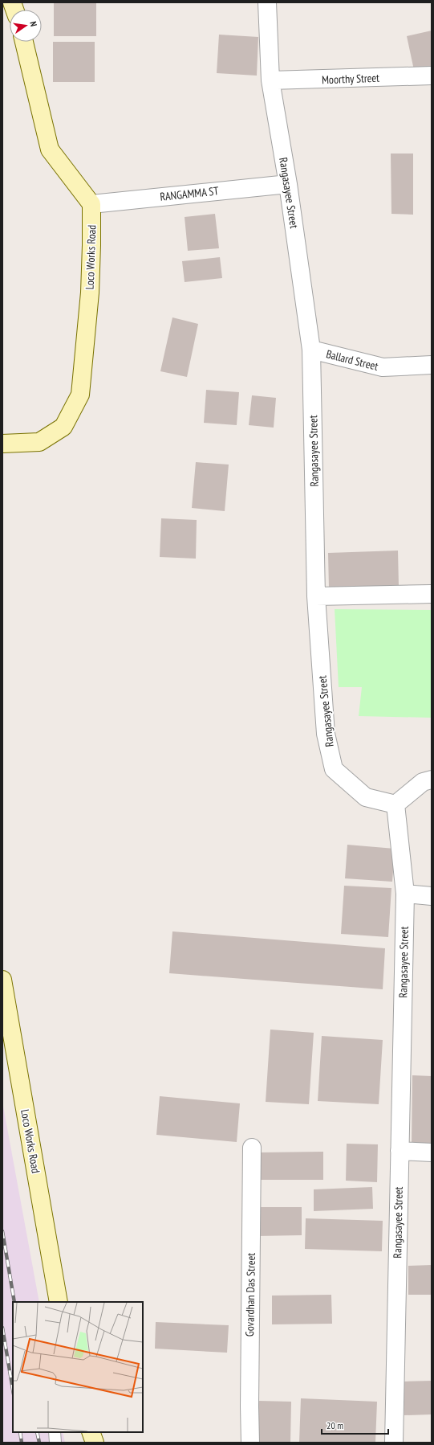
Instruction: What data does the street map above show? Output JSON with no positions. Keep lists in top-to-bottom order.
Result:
{
  "streets": {
    "street": [
      "Moorthy Street",
      "Rangasayee Street",
      "RANGAMMA ST",
      "Loco Works Road",
      "Ballard Street",
      "Govardhan Das Street"
    ]
  },
  "crossings": [
    ["Moorthy Street", "Rangasayee Street"],
    ["Rangasayee Street", "RANGAMMA ST"],
    ["Rangasayee Street", "Ballard Street"],
    ["RANGAMMA ST", "Loco Works Road"]
  ],
  "scale_bar": "20 m",
  "north": "right"
}
